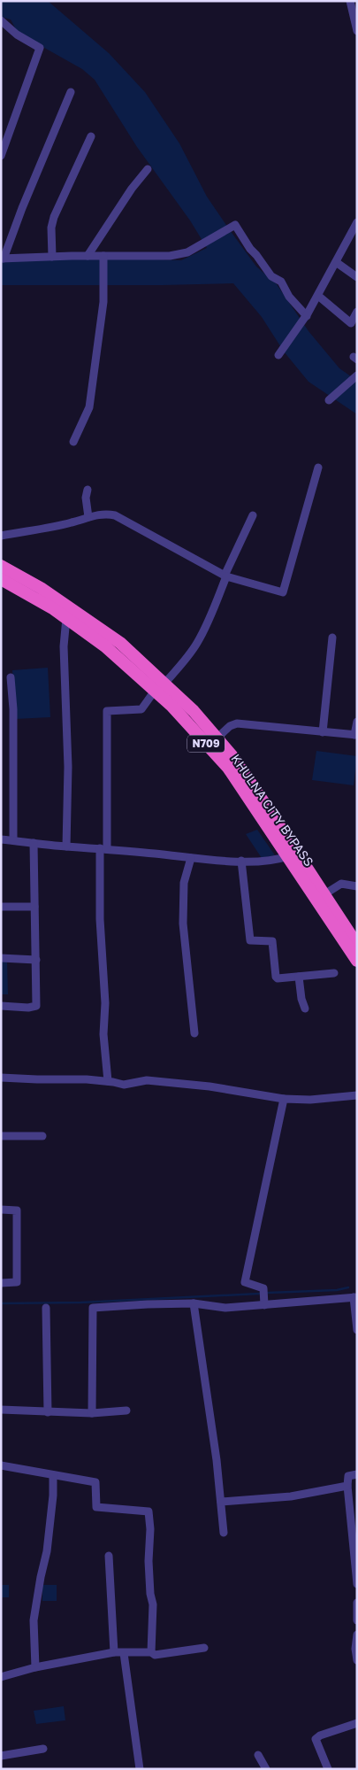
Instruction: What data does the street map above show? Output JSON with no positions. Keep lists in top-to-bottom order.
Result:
{
  "streets": {
    "highway": ["N709", "KHULNA CITY BYPASS"]
  }
}
